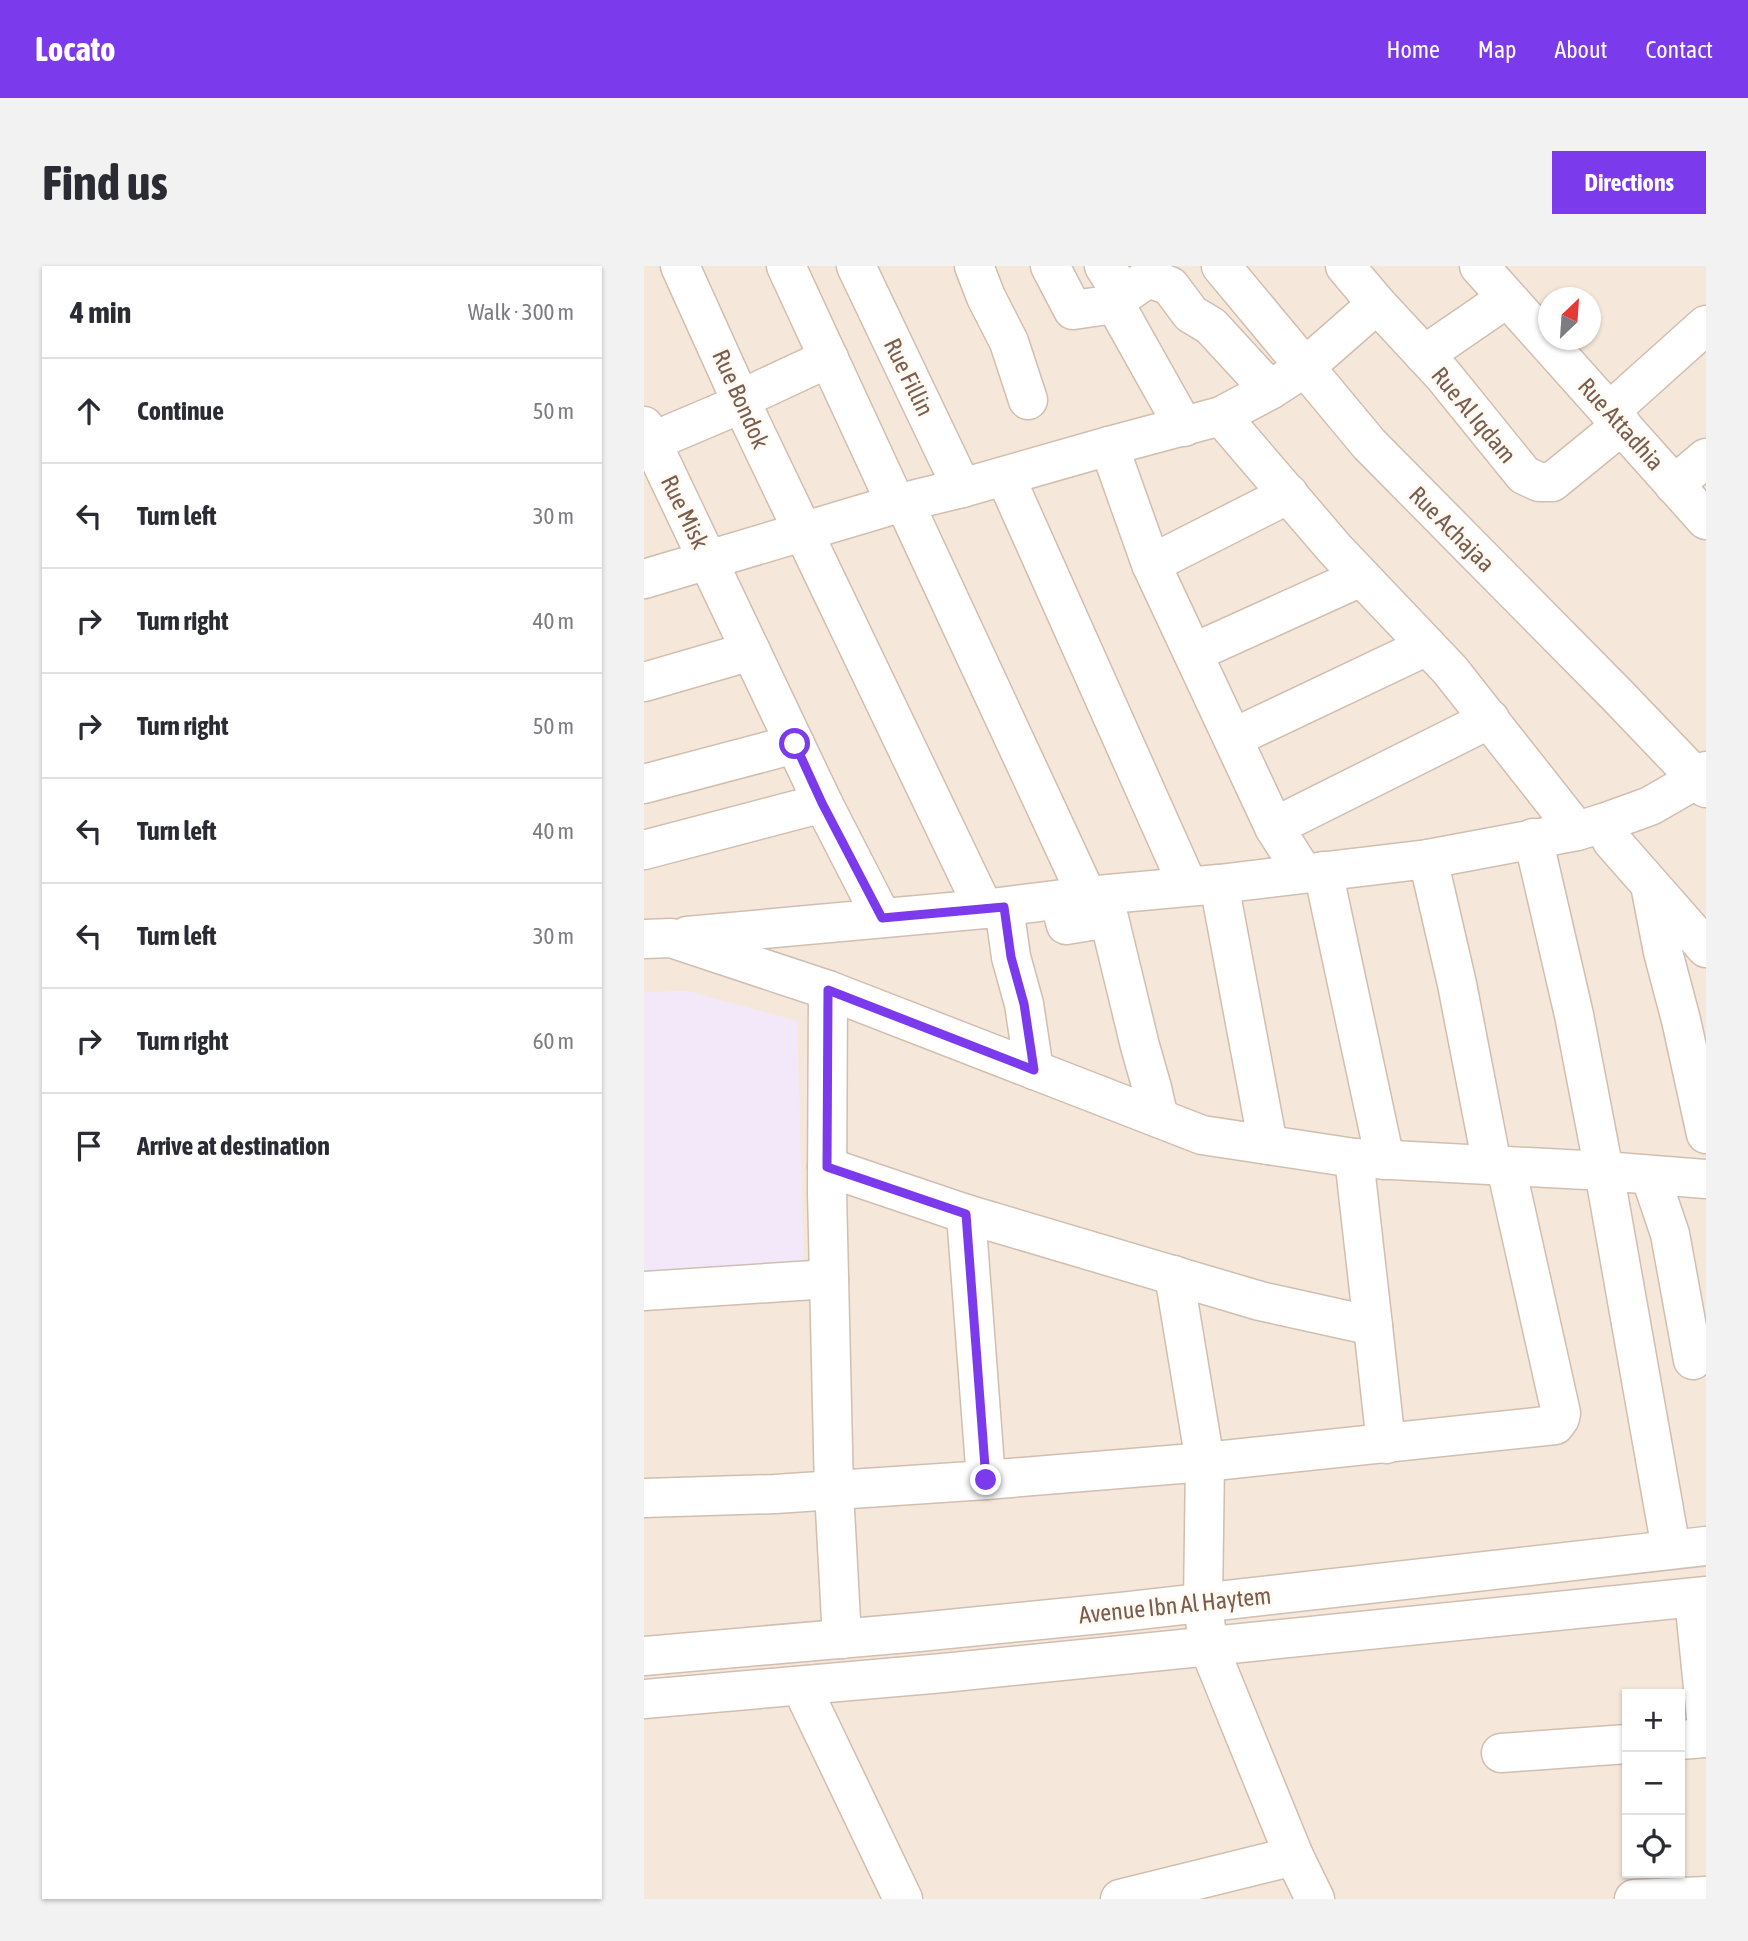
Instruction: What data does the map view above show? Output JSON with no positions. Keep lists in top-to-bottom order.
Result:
{
  "streets": {
    "street": [
      "Rue Fillin",
      "Rue Bondok",
      "Rue Al Iqdam",
      "Rue Attadhia",
      "Rue Misk",
      "Rue Achajaa",
      "Avenue Ibn Al Haytem"
    ]
  },
  "crossings": [
    ["Rue Al Iqdam", "Rue Attadhia"]
  ],
  "north": "top right",
  "page": {
    "header": "Locato",
    "nav": [
      "Home",
      "Map",
      "About",
      "Contact"
    ],
    "buttons": "Directions",
    "title": "Find us",
    "heading": ["4 min", "Walk · 300 m"],
    "list": [
      ["Continue", "50 m"],
      ["Turn left", "30 m"],
      ["Turn right", "40 m"],
      ["Turn right", "50 m"],
      ["Turn left", "40 m"],
      ["Turn left", "30 m"],
      ["Turn right", "60 m"],
      "Arrive at destination"
    ],
    "map_buttons": ["+", "−"]
  }
}
